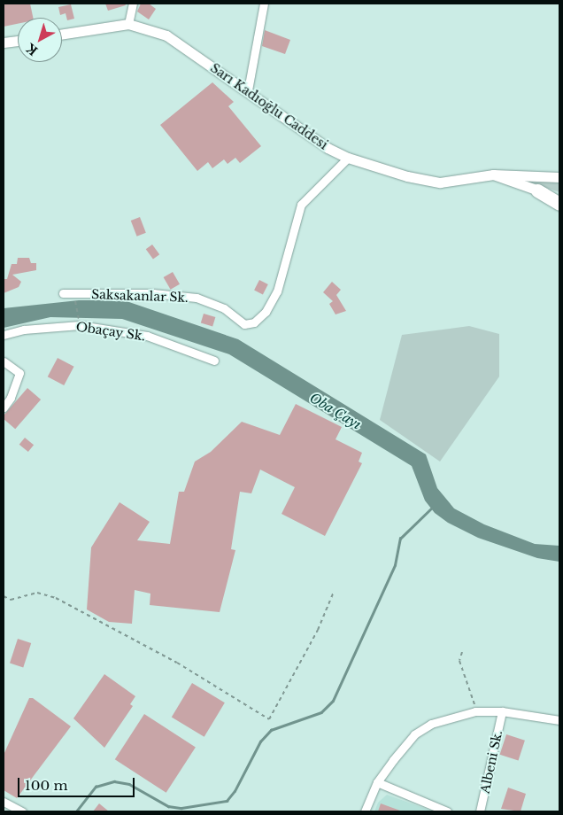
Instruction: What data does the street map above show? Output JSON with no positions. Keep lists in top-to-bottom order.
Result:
{
  "streets": {
    "street": [
      "Sarı Kadıoğlu Caddesi",
      "Saksakanlar Sk.",
      "Obaçay Sk.",
      "Albeni Sk."
    ]
  },
  "crossings": [
    ["Sarı Kadıoğlu Caddesi", "Saksakanlar Sk."]
  ],
  "water": ["Oba Çayı"],
  "scale_bar": "100 m",
  "north": "bottom left"
}
